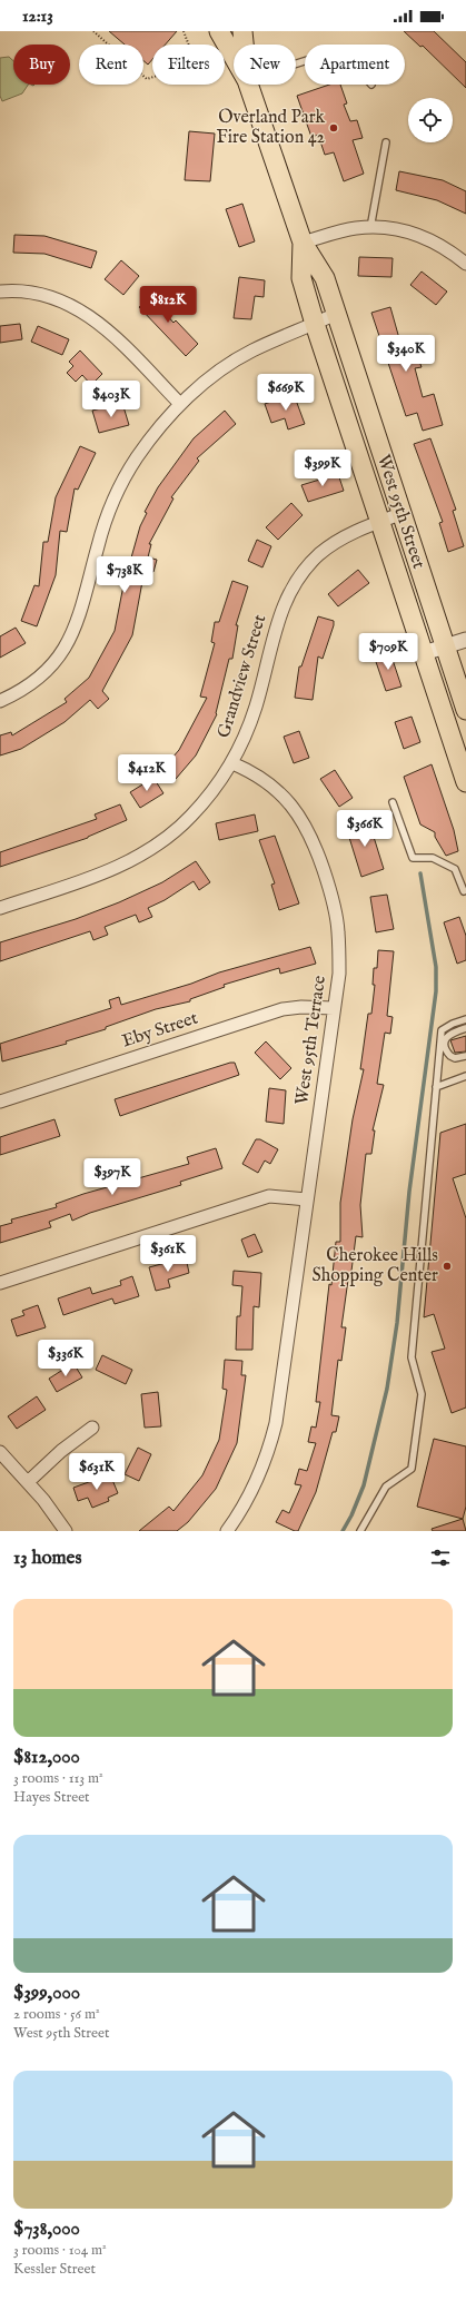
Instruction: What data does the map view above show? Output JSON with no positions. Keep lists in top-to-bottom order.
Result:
{
  "streets": {
    "main road": ["West 95th Street"],
    "street": ["Grandview Street", "Eby Street", "West 95th Terrace"]
  },
  "crossings": [
    ["West 95th Street", "Grandview Street"],
    ["Grandview Street", "West 95th Terrace"],
    ["Eby Street", "West 95th Terrace"]
  ],
  "places": ["Overland Park Fire Station 42", "Cherokee Hills Shopping Center"],
  "page": {
    "status": "12:13",
    "chip": [
      "Buy",
      "Rent",
      "Filters",
      "New",
      "Apartment"
    ],
    "price": [
      "$812K",
      "$340K",
      "$669K",
      "$403K",
      "$399K",
      "$738K",
      "$709K",
      "$412K",
      "$366K",
      "$397K",
      "$361K",
      "$336K",
      "$631K"
    ],
    "heading": "13 homes",
    "list": [
      {
        "name": "$812,000",
        "note": "3 rooms · 113 m² · Hayes Street"
      },
      {
        "name": "$399,000",
        "note": "2 rooms · 56 m² · West 95th Street"
      },
      {
        "name": "$738,000",
        "note": "3 rooms · 104 m² · Kessler Street"
      }
    ]
  }
}
